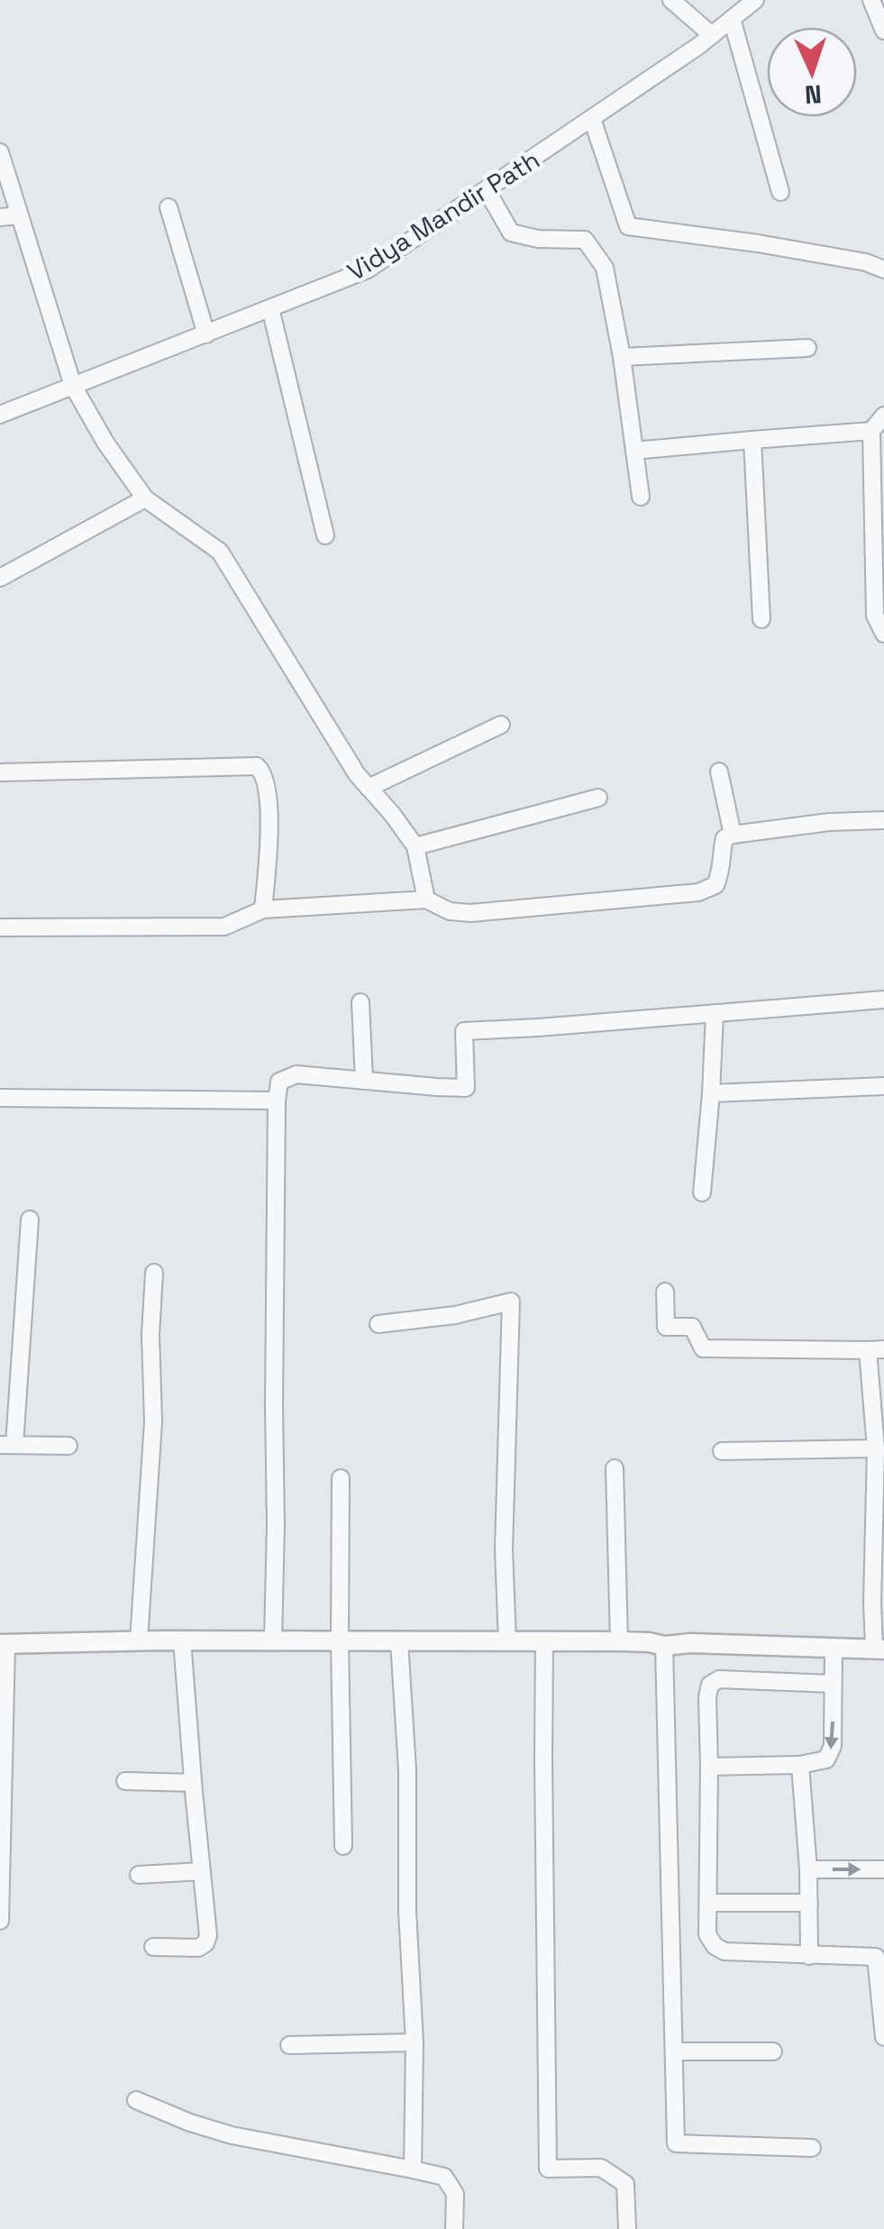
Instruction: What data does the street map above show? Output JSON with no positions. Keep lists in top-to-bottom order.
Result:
{
  "streets": {
    "street": ["Vidya Mandir Path"]
  },
  "north": "bottom"
}
